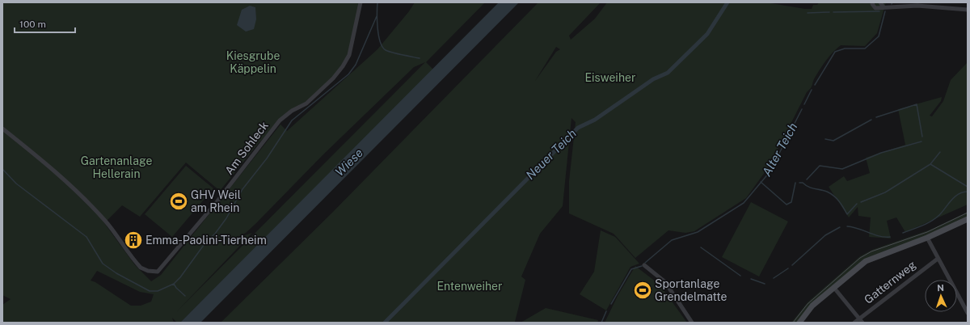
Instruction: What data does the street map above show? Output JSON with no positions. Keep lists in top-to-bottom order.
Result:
{
  "streets": {
    "street": ["Am Sohleck", "Gatternweg"]
  },
  "water": ["Alter Teich", "Neuer Teich", "Wiese"],
  "parks": [
    "Kiesgrube Käppelin",
    "Eisweiher",
    "Gartenanlage Hellerain",
    "Entenweiher"
  ],
  "places": {
    "sports": ["GHV Weil am Rhein", "Sportanlage Grendelmatte"],
    "building": ["Emma-Paolini-Tierheim"]
  },
  "scale_bar": "100 m",
  "north": "top"
}
